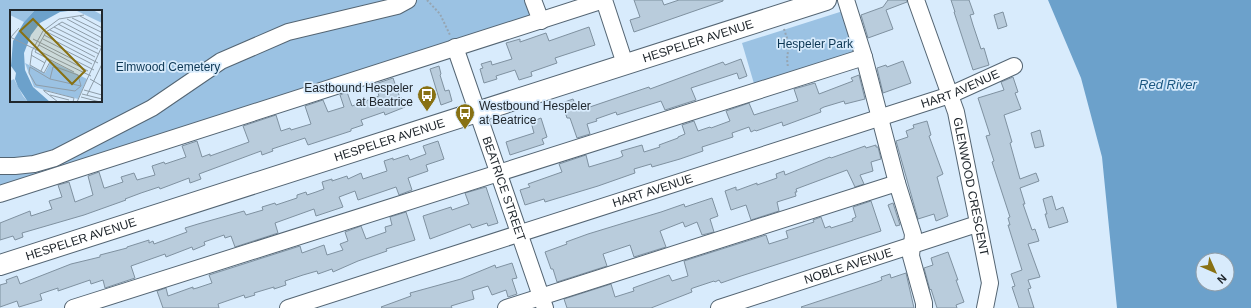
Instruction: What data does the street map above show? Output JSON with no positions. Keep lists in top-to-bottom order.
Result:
{
  "streets": {
    "main road": ["HESPELER AVENUE"],
    "street": [
      "HART AVENUE",
      "GLENWOOD CRESCENT",
      "BEATRICE STREET",
      "NOBLE AVENUE"
    ]
  },
  "crossings": [
    ["HESPELER AVENUE", "BEATRICE STREET"],
    ["HART AVENUE", "GLENWOOD CRESCENT"],
    ["HART AVENUE", "BEATRICE STREET"],
    ["GLENWOOD CRESCENT", "NOBLE AVENUE"]
  ],
  "water": ["Red River"],
  "parks": ["Hespeler Park", "Elmwood Cemetery"],
  "places": {
    "bus stop": ["Eastbound Hespeler at Beatrice", "Westbound Hespeler at Beatrice"]
  },
  "north": "bottom right"
}
